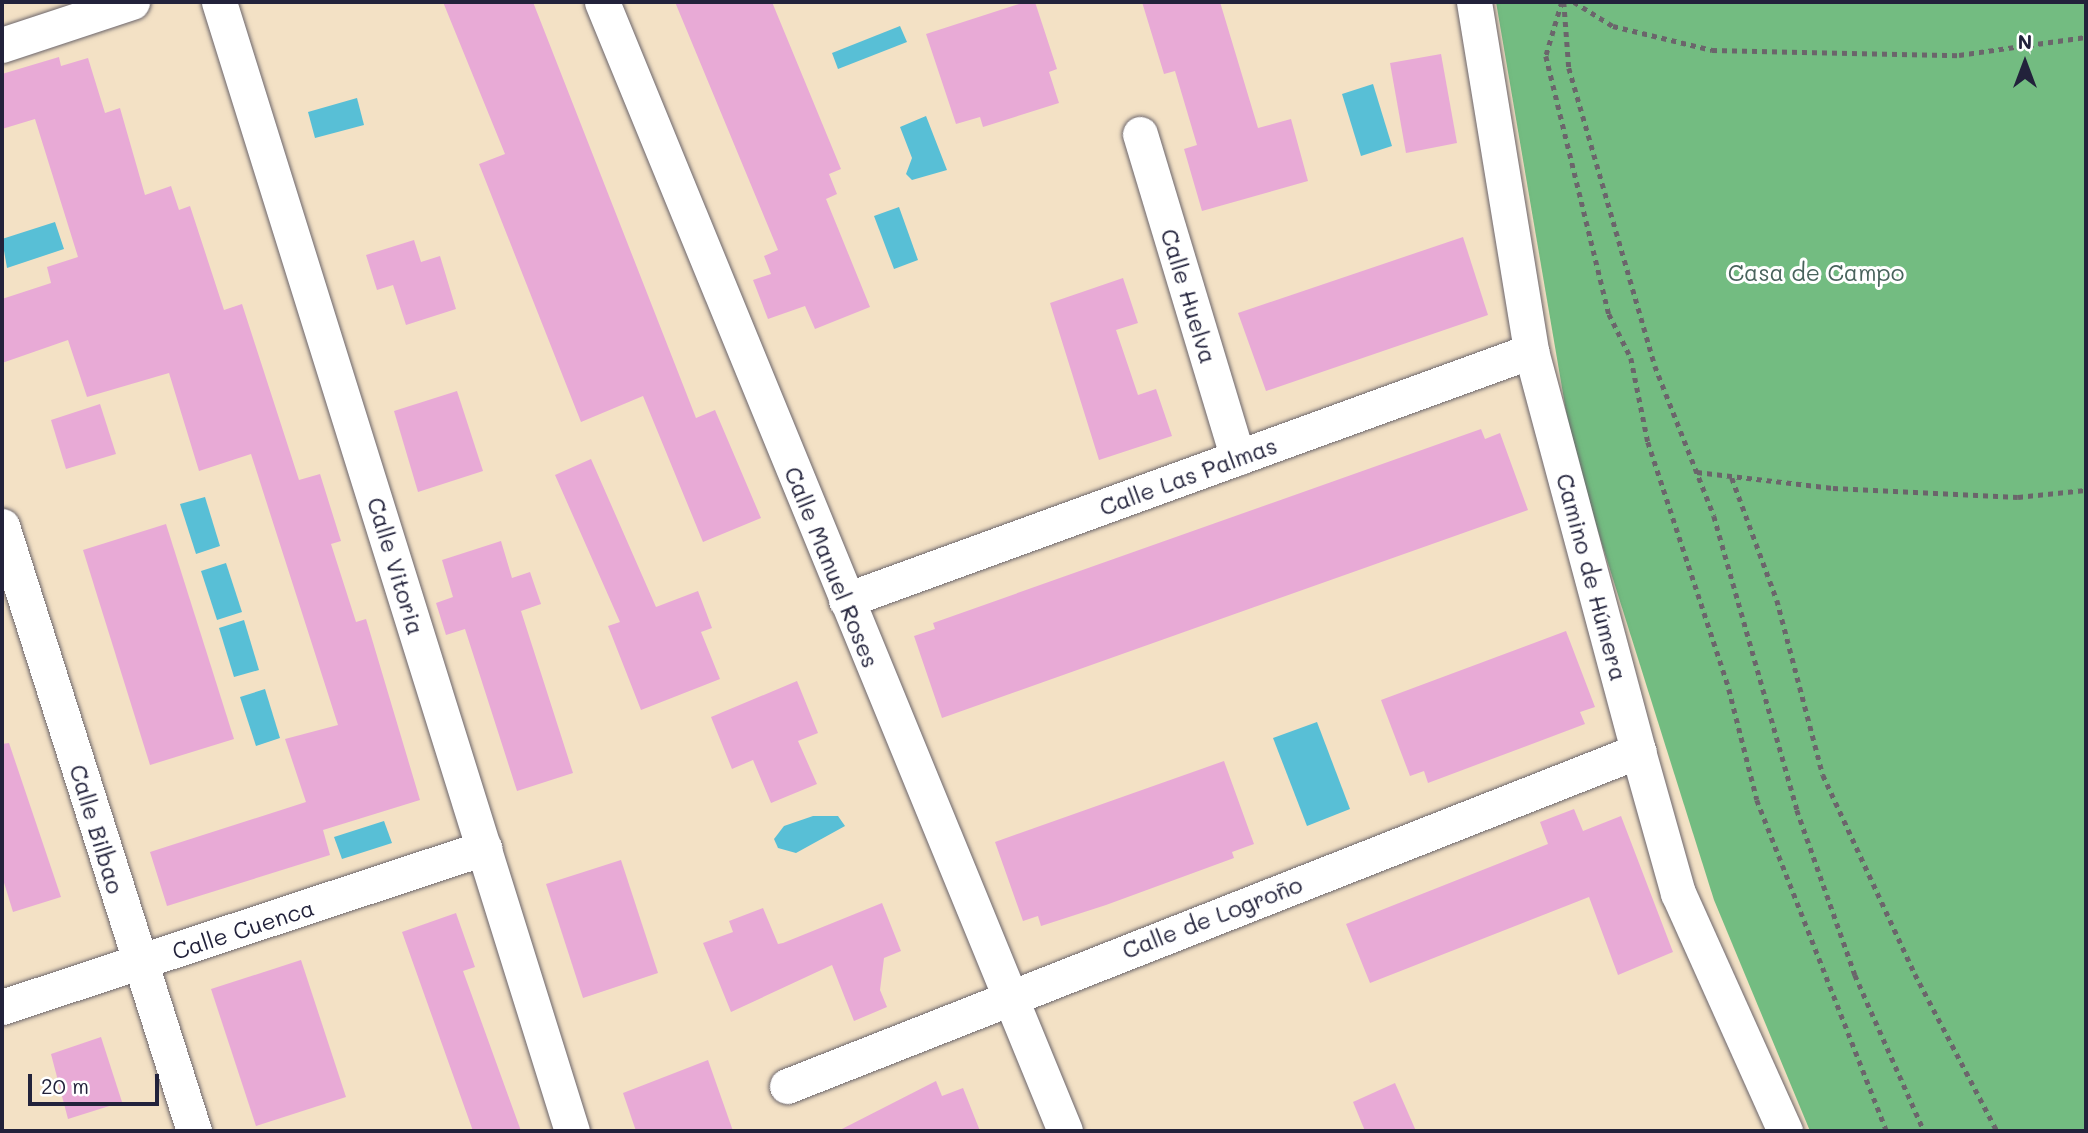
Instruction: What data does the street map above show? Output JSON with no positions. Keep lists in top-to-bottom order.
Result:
{
  "streets": {
    "street": [
      "Calle Huelva",
      "Calle Las Palmas",
      "Calle Vitoria",
      "Calle Manuel Roses",
      "Camino de Húmera",
      "Calle Bilbao",
      "Calle de Logroño",
      "Calle Cuenca"
    ]
  },
  "crossings": [
    ["Calle Huelva", "Calle Las Palmas"],
    ["Calle Las Palmas", "Calle Manuel Roses"],
    ["Calle Las Palmas", "Camino de Húmera"],
    ["Calle Vitoria", "Calle Cuenca"],
    ["Calle Manuel Roses", "Calle de Logroño"],
    ["Camino de Húmera", "Calle de Logroño"],
    ["Calle Bilbao", "Calle Cuenca"]
  ],
  "parks": ["Casa de Campo"],
  "scale_bar": "20 m",
  "north": "top"
}
